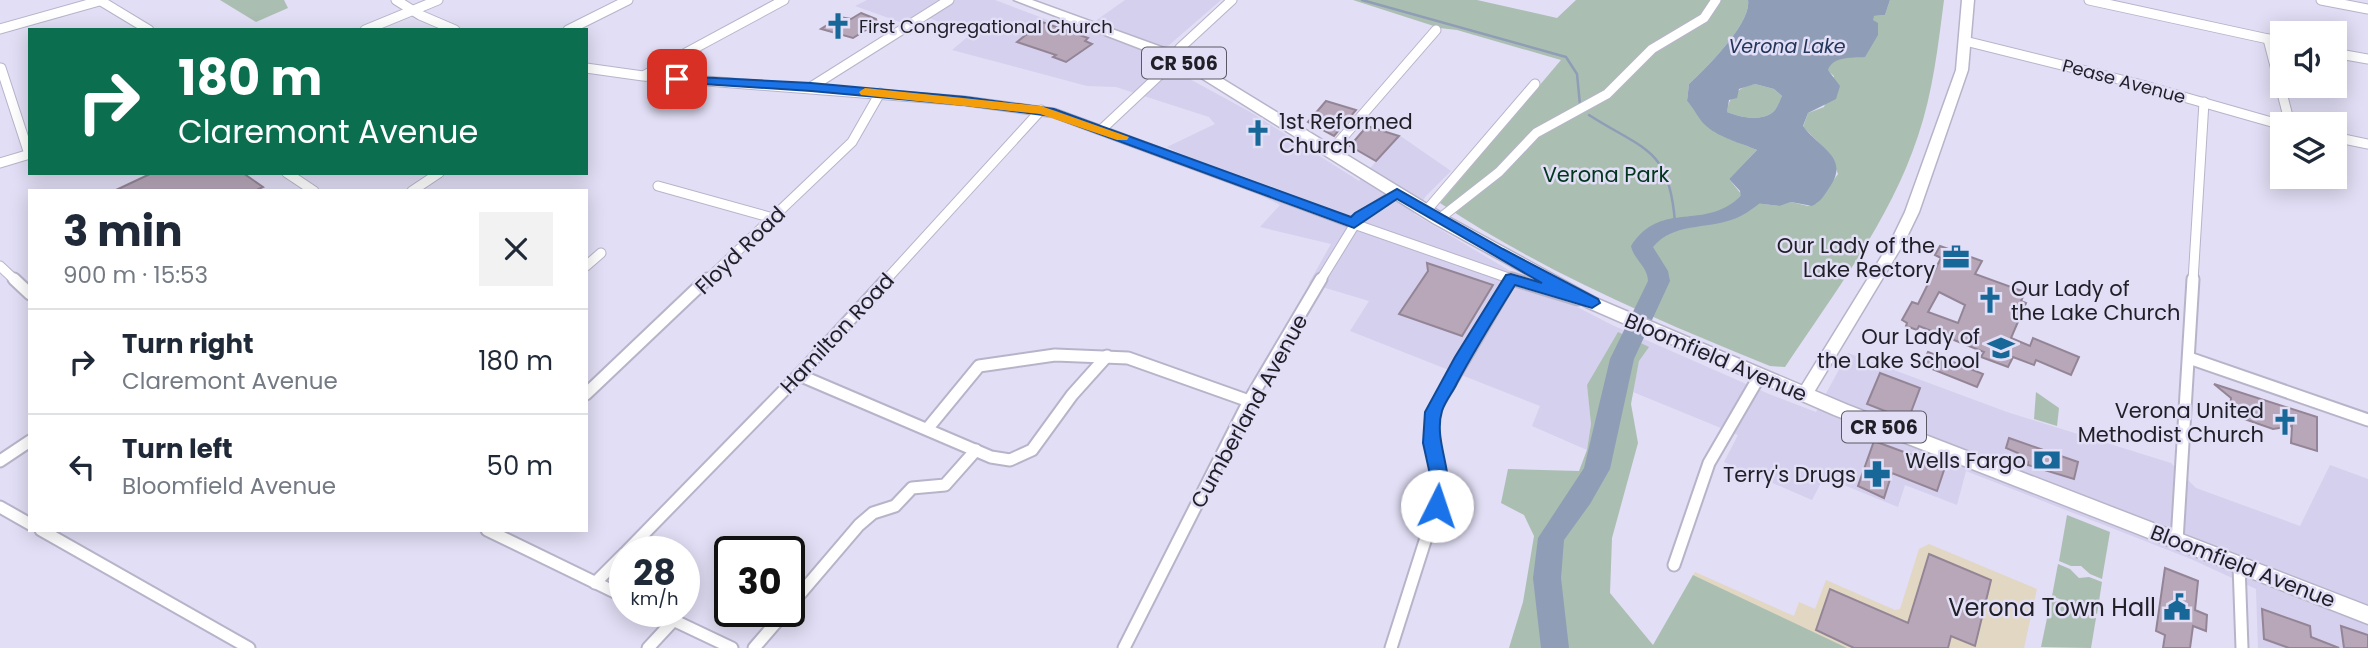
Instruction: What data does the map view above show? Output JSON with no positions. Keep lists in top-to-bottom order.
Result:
{
  "streets": {
    "main road": ["CR 506", "Bloomfield Avenue"],
    "street": [
      "Pease Avenue",
      "Floyd Road",
      "Hamilton Road",
      "Cumberland Avenue"
    ]
  },
  "crossings": [
    ["Bloomfield Avenue", "Cumberland Avenue"]
  ],
  "water": ["Verona Lake"],
  "parks": ["Verona Park"],
  "places": {
    "church": [
      "First Congregational Church",
      "1st Reformed Church",
      "Our Lady of the Lake Church",
      "Verona United Methodist Church"
    ],
    "office": ["Our Lady of the Lake Rectory"],
    "school or university": ["Our Lady of the Lake School"],
    "bank": ["Wells Fargo"],
    "pharmacy": ["Terry's Drugs"],
    "public building": ["Verona Town Hall"]
  },
  "page": {
    "turn": ["180 m", "Claremont Avenue"],
    "heading": ["3 min", "900 m · 15:53"],
    "list": [
      {
        "name": "Turn right",
        "note": "Claremont Avenue",
        "value": "180 m"
      },
      {
        "name": "Turn left",
        "note": "Bloomfield Avenue",
        "value": "50 m"
      }
    ],
    "speed": "28 km/h",
    "limit": "30"
  }
}
